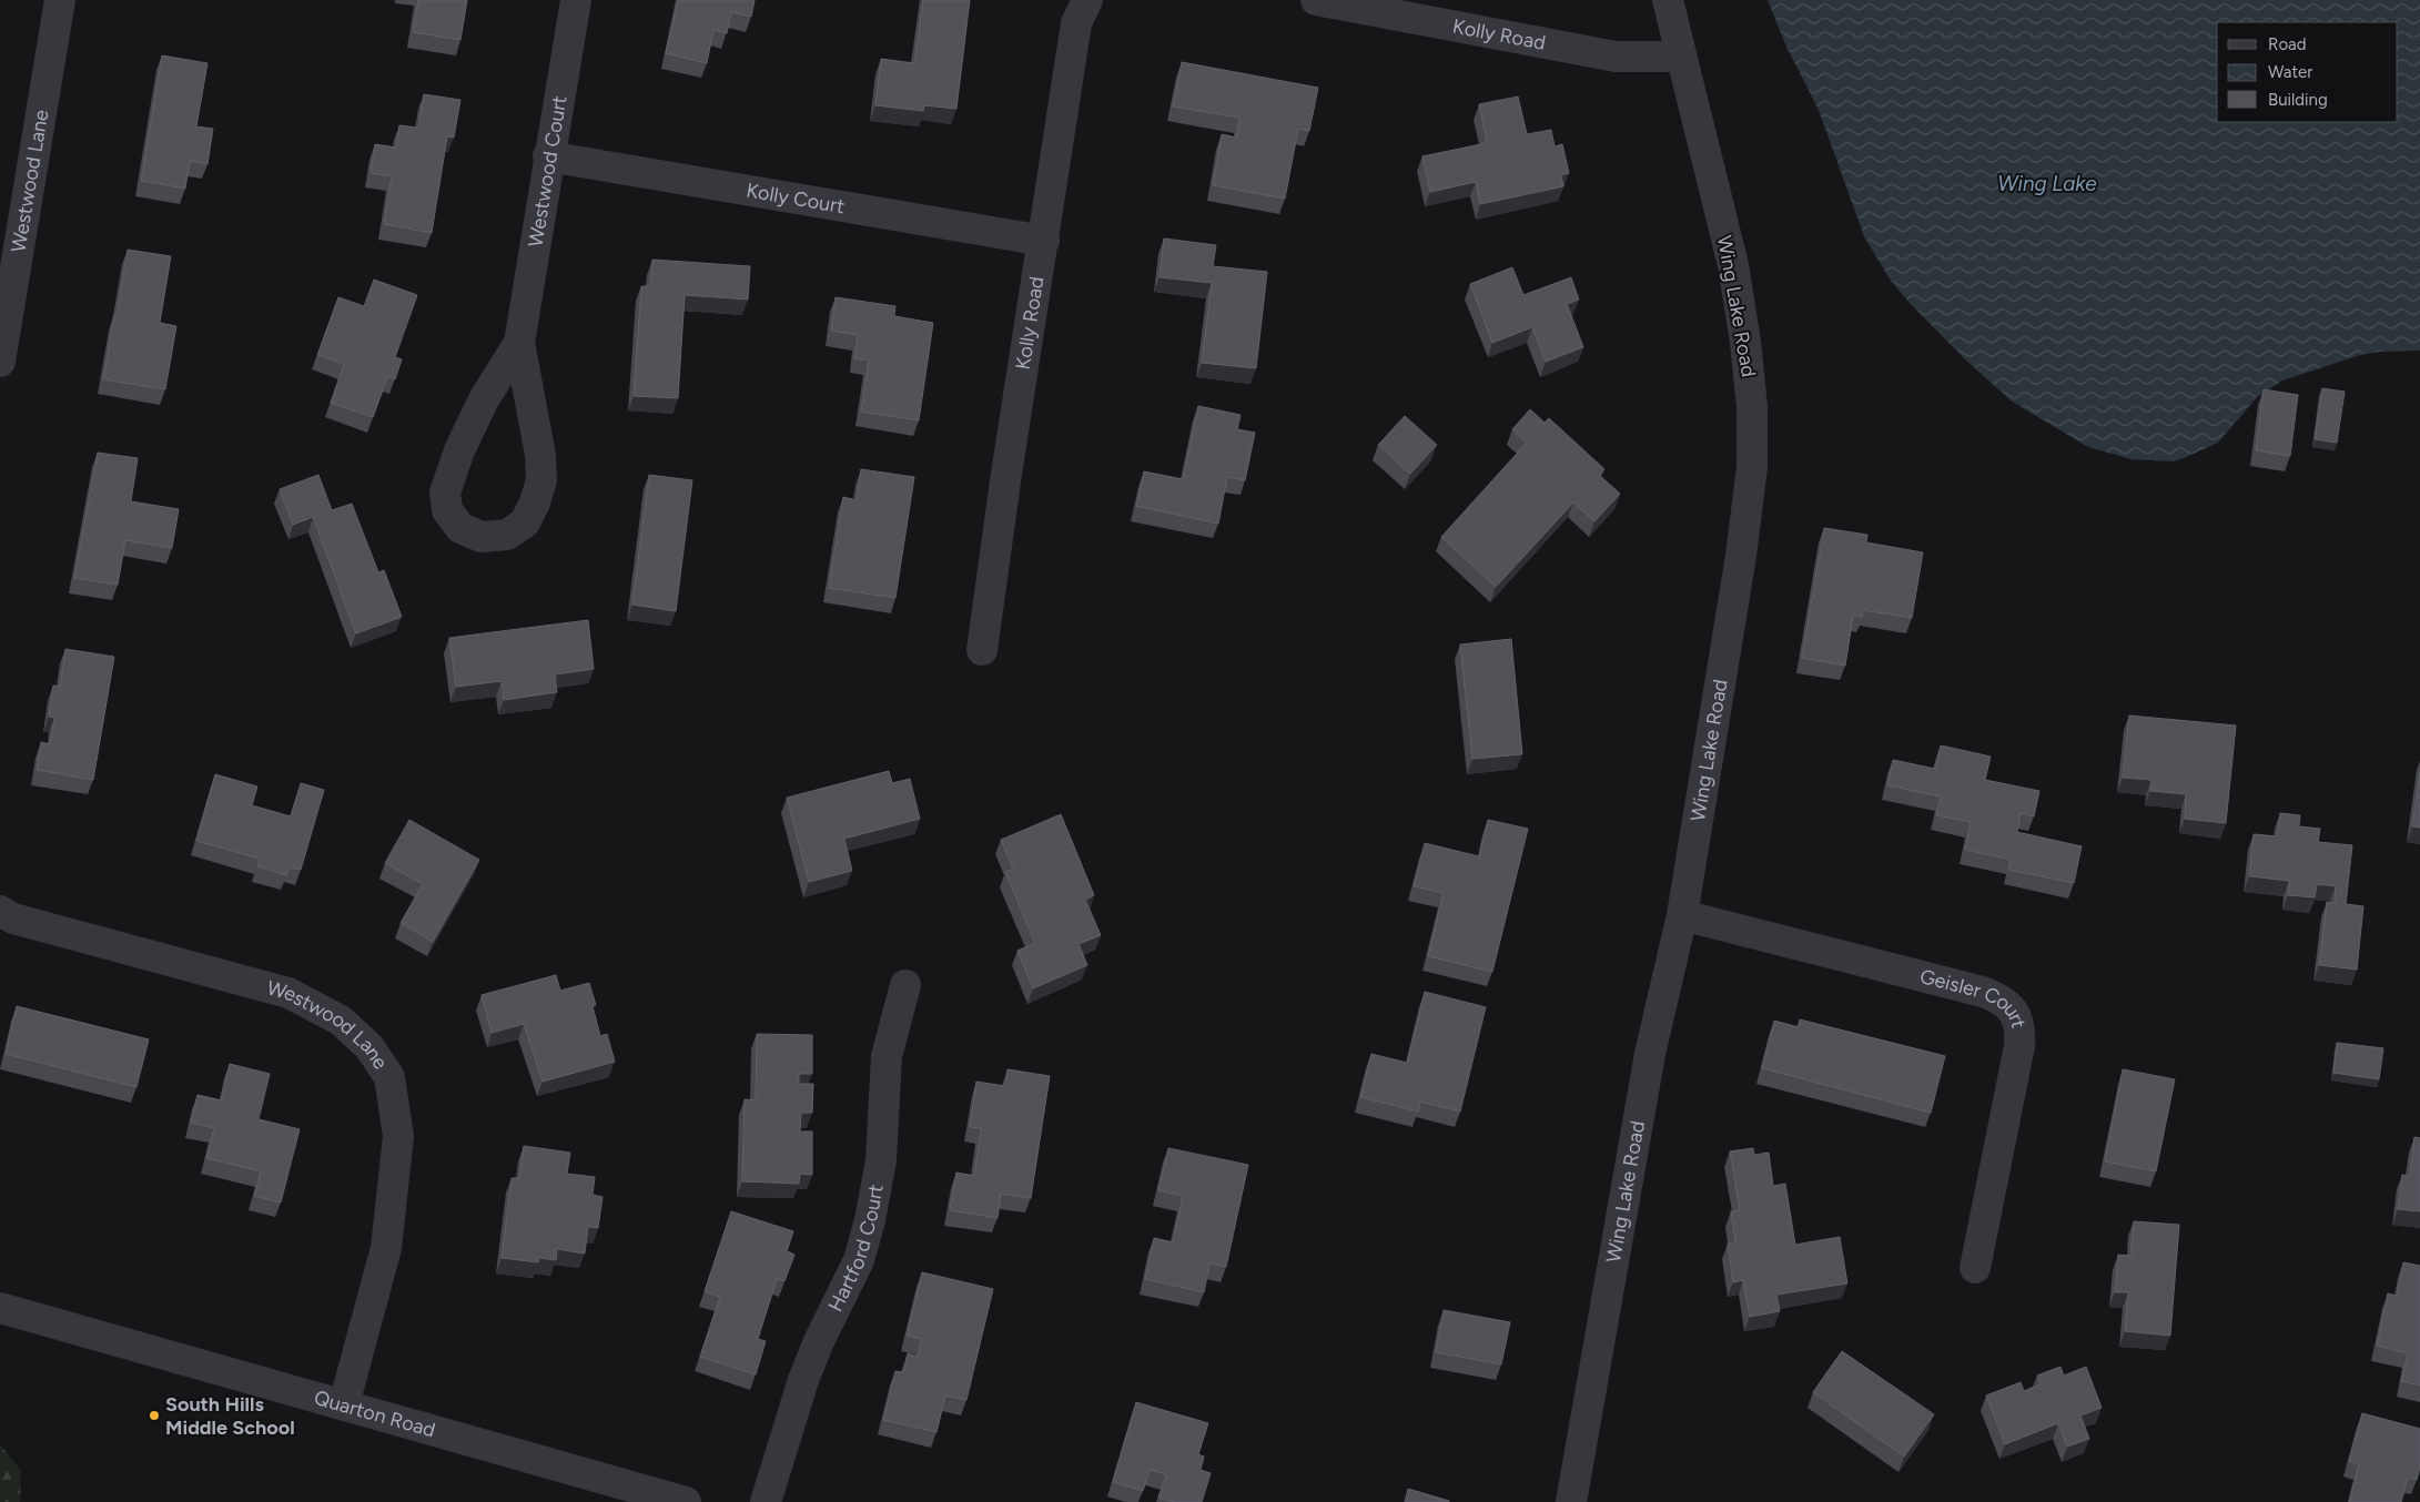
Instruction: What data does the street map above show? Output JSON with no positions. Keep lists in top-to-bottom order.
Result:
{
  "streets": {
    "street": [
      "Kolly Road",
      "Westwood Court",
      "Westwood Lane",
      "Kolly Court",
      "Wing Lake Road",
      "Geisler Court",
      "Hartford Court",
      "Quarton Road"
    ]
  },
  "crossings": [
    ["Kolly Road", "Kolly Court"],
    ["Kolly Road", "Wing Lake Road"],
    ["Westwood Court", "Kolly Court"],
    ["Westwood Lane", "Quarton Road"],
    ["Wing Lake Road", "Geisler Court"]
  ],
  "water": ["Wing Lake"],
  "places": ["South Hills Middle School"],
  "legend": ["Road", "Water", "Building"]
}
